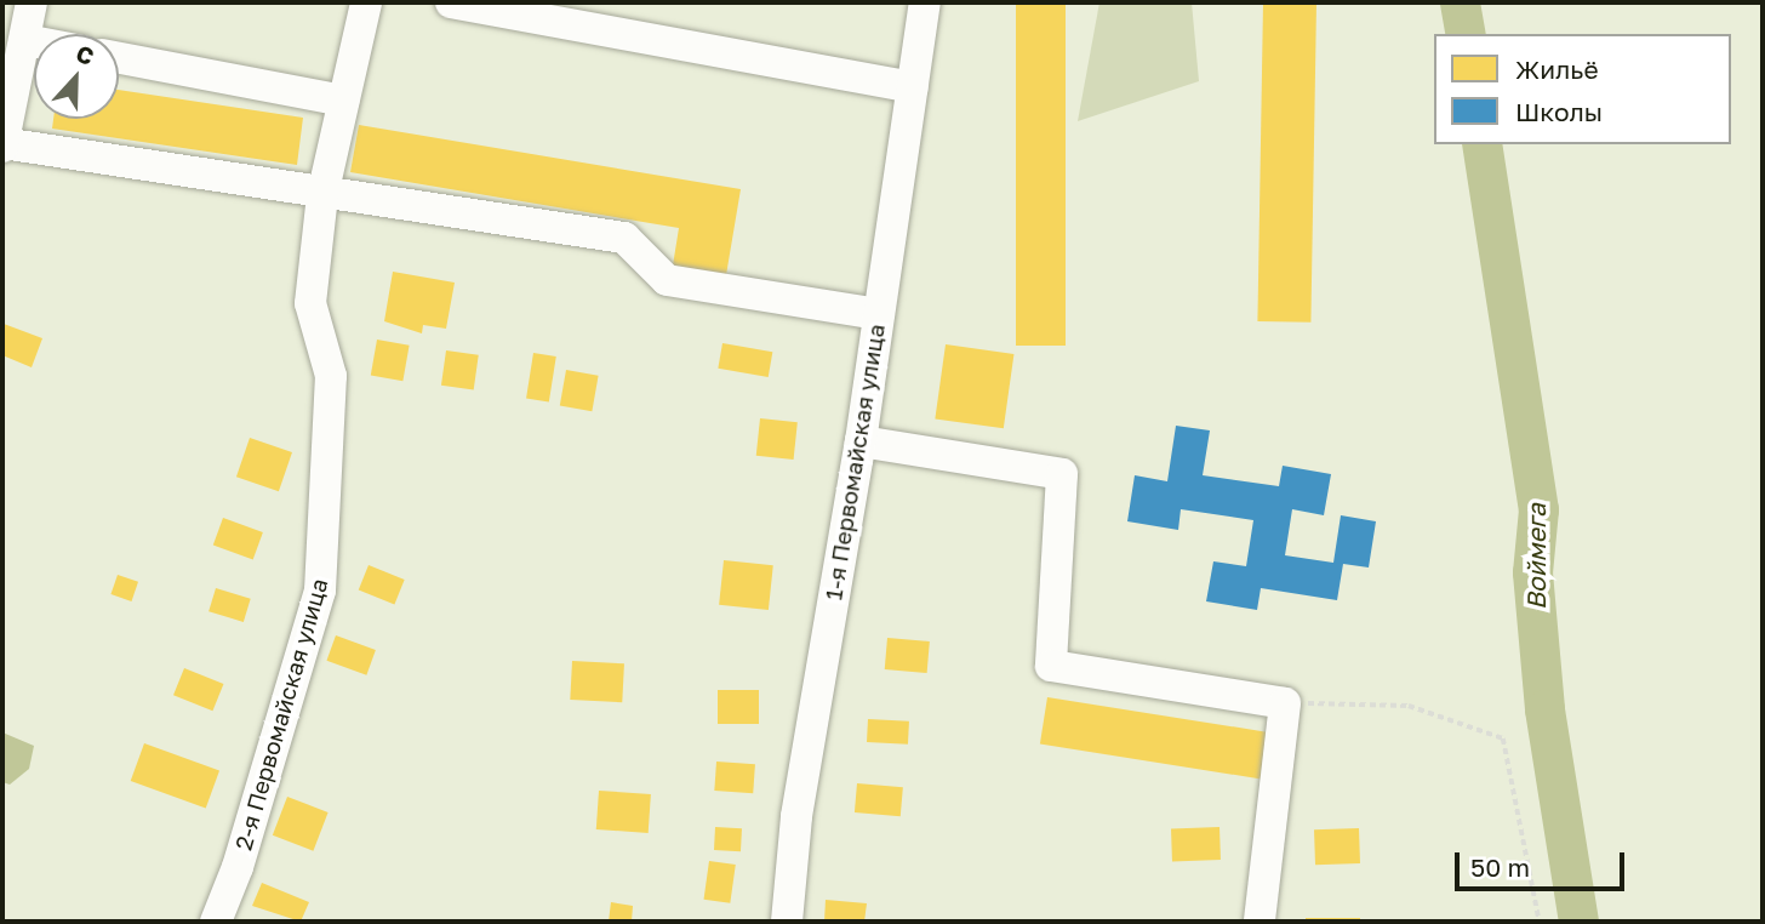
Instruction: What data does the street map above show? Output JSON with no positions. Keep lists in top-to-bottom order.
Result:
{
  "streets": {
    "street": ["1-я Первомайская улица", "2-я Первомайская улица"]
  },
  "water": ["Воймега"],
  "legend": ["Жильё", "Школы"],
  "scale_bar": "50 m",
  "north": "top"
}
